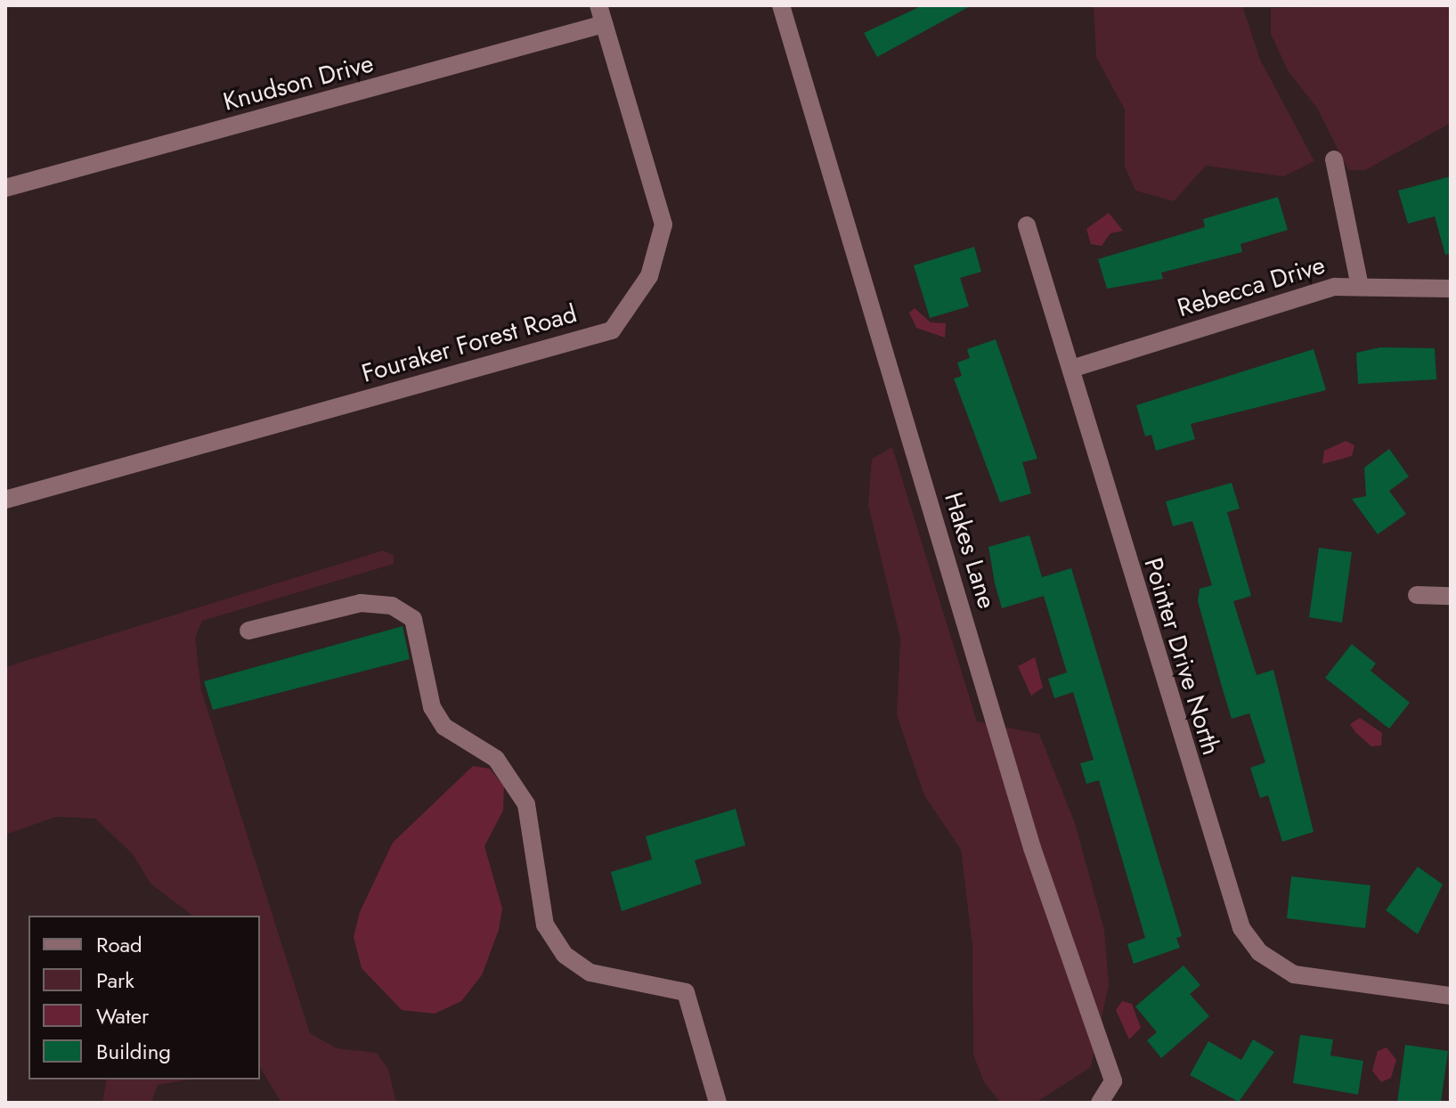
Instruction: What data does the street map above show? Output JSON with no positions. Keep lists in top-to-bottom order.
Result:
{
  "streets": {
    "street": [
      "Knudson Drive",
      "Rebecca Drive",
      "Fouraker Forest Road",
      "Hakes Lane",
      "Pointer Drive North"
    ]
  },
  "crossings": [
    ["Knudson Drive", "Fouraker Forest Road"],
    ["Rebecca Drive", "Pointer Drive North"]
  ],
  "legend": [
    "Road",
    "Park",
    "Water",
    "Building"
  ]
}
